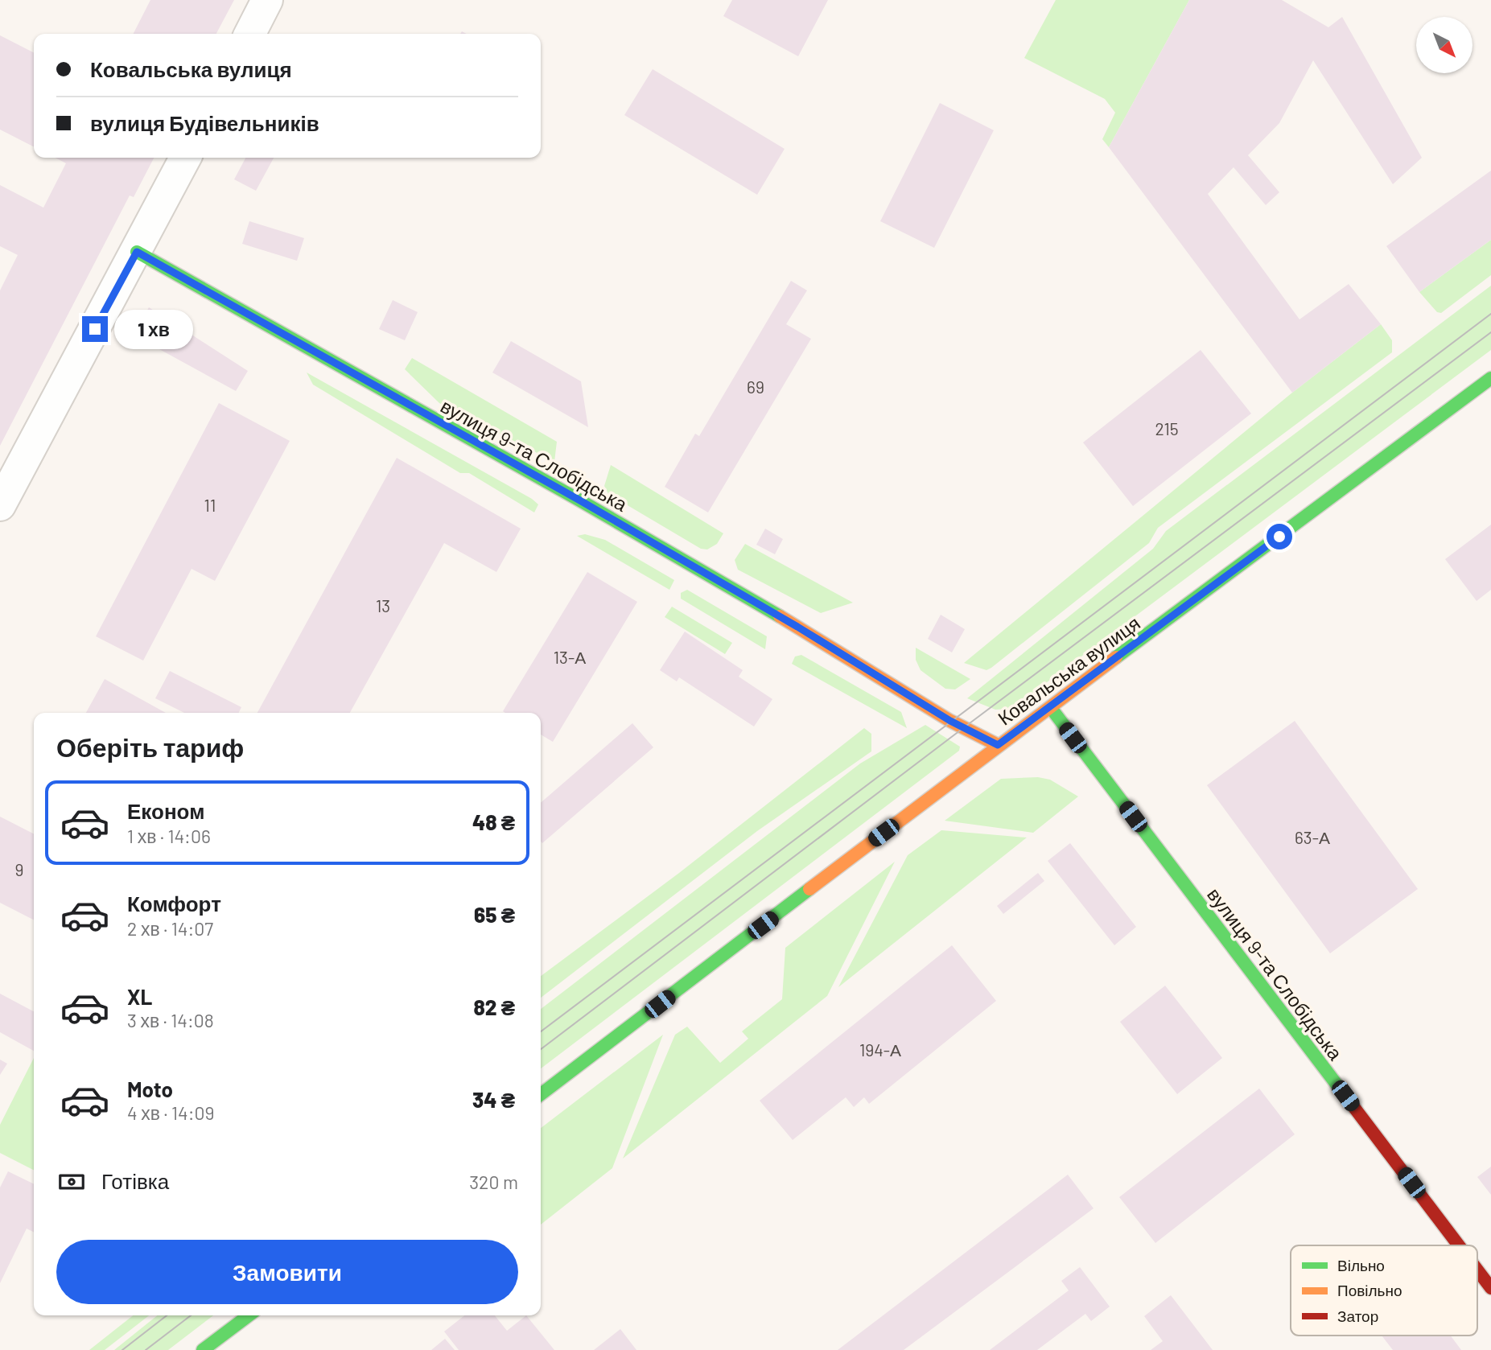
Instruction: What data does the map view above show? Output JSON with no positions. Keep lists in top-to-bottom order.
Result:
{
  "streets": {
    "street": ["вулиця 9-та Слобідська", "Ковальська вулиця"]
  },
  "crossings": [
    ["вулиця 9-та Слобідська", "Ковальська вулиця"]
  ],
  "house_numbers": [
    "69",
    "215",
    "11",
    "13",
    "13-А",
    "63-А",
    "9",
    "194-А"
  ],
  "legend": ["Вільно", "Повільно", "Затор"],
  "north": "bottom right",
  "page": {
    "banner": ["Ковальська вулиця", "вулиця Будівельників"],
    "bubble": "1 хв",
    "heading": "Оберіть тариф",
    "list": [
      {
        "name": "Економ",
        "note": "1 хв · 14:06",
        "value": "48 ₴"
      },
      {
        "name": "Комфорт",
        "note": "2 хв · 14:07",
        "value": "65 ₴"
      },
      {
        "name": "XL",
        "note": "3 хв · 14:08",
        "value": "82 ₴"
      },
      {
        "name": "Moto",
        "note": "4 хв · 14:09",
        "value": "34 ₴"
      }
    ],
    "pay": ["Готівка", "320 m"],
    "buttons": "Замовити"
  }
}
